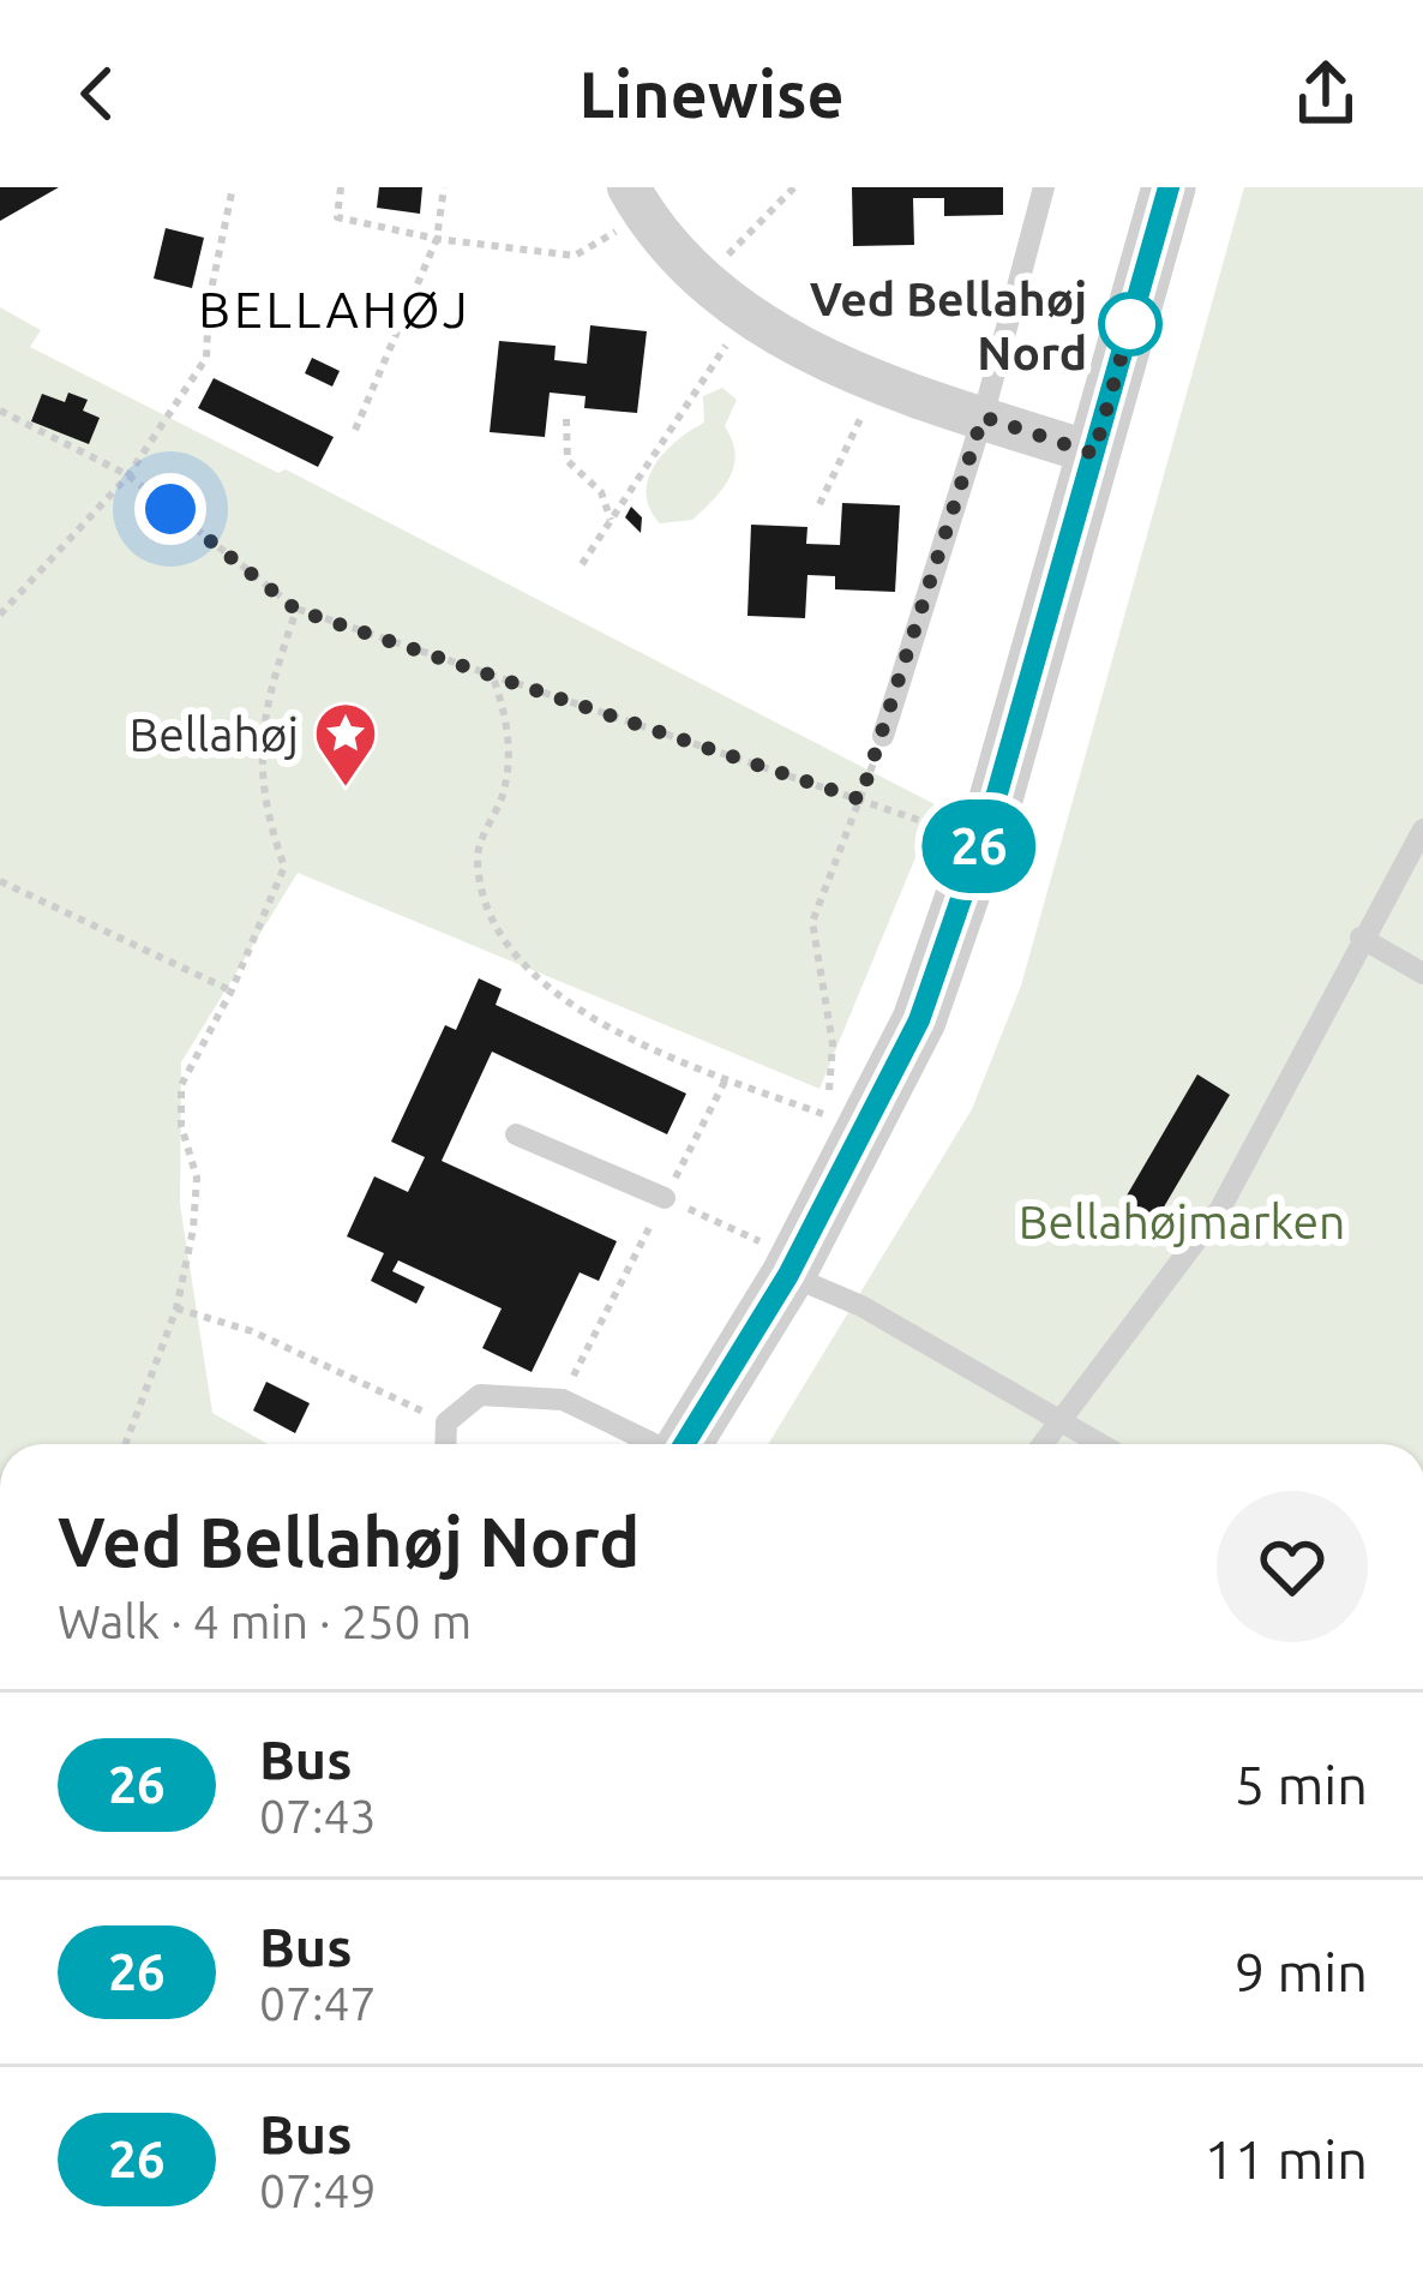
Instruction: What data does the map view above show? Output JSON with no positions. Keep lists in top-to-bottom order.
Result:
{
  "districts": ["BELLAHØJ"],
  "parks": ["Bellahøjmarken"],
  "places": {
    "other": ["Ved Bellahøj Nord"],
    "place": ["Bellahøj"]
  },
  "lines": ["bus line 26"],
  "page": {
    "header": "Linewise",
    "on_map": "26",
    "heading": ["Ved Bellahøj Nord", "Walk · 4 min · 250 m"],
    "list": [
      {
        "mark": "26",
        "name": "Bus",
        "note": "07:43",
        "value": "5 min"
      },
      {
        "mark": "26",
        "name": "Bus",
        "note": "07:47",
        "value": "9 min"
      },
      {
        "mark": "26",
        "name": "Bus",
        "note": "07:49",
        "value": "11 min"
      }
    ]
  }
}
